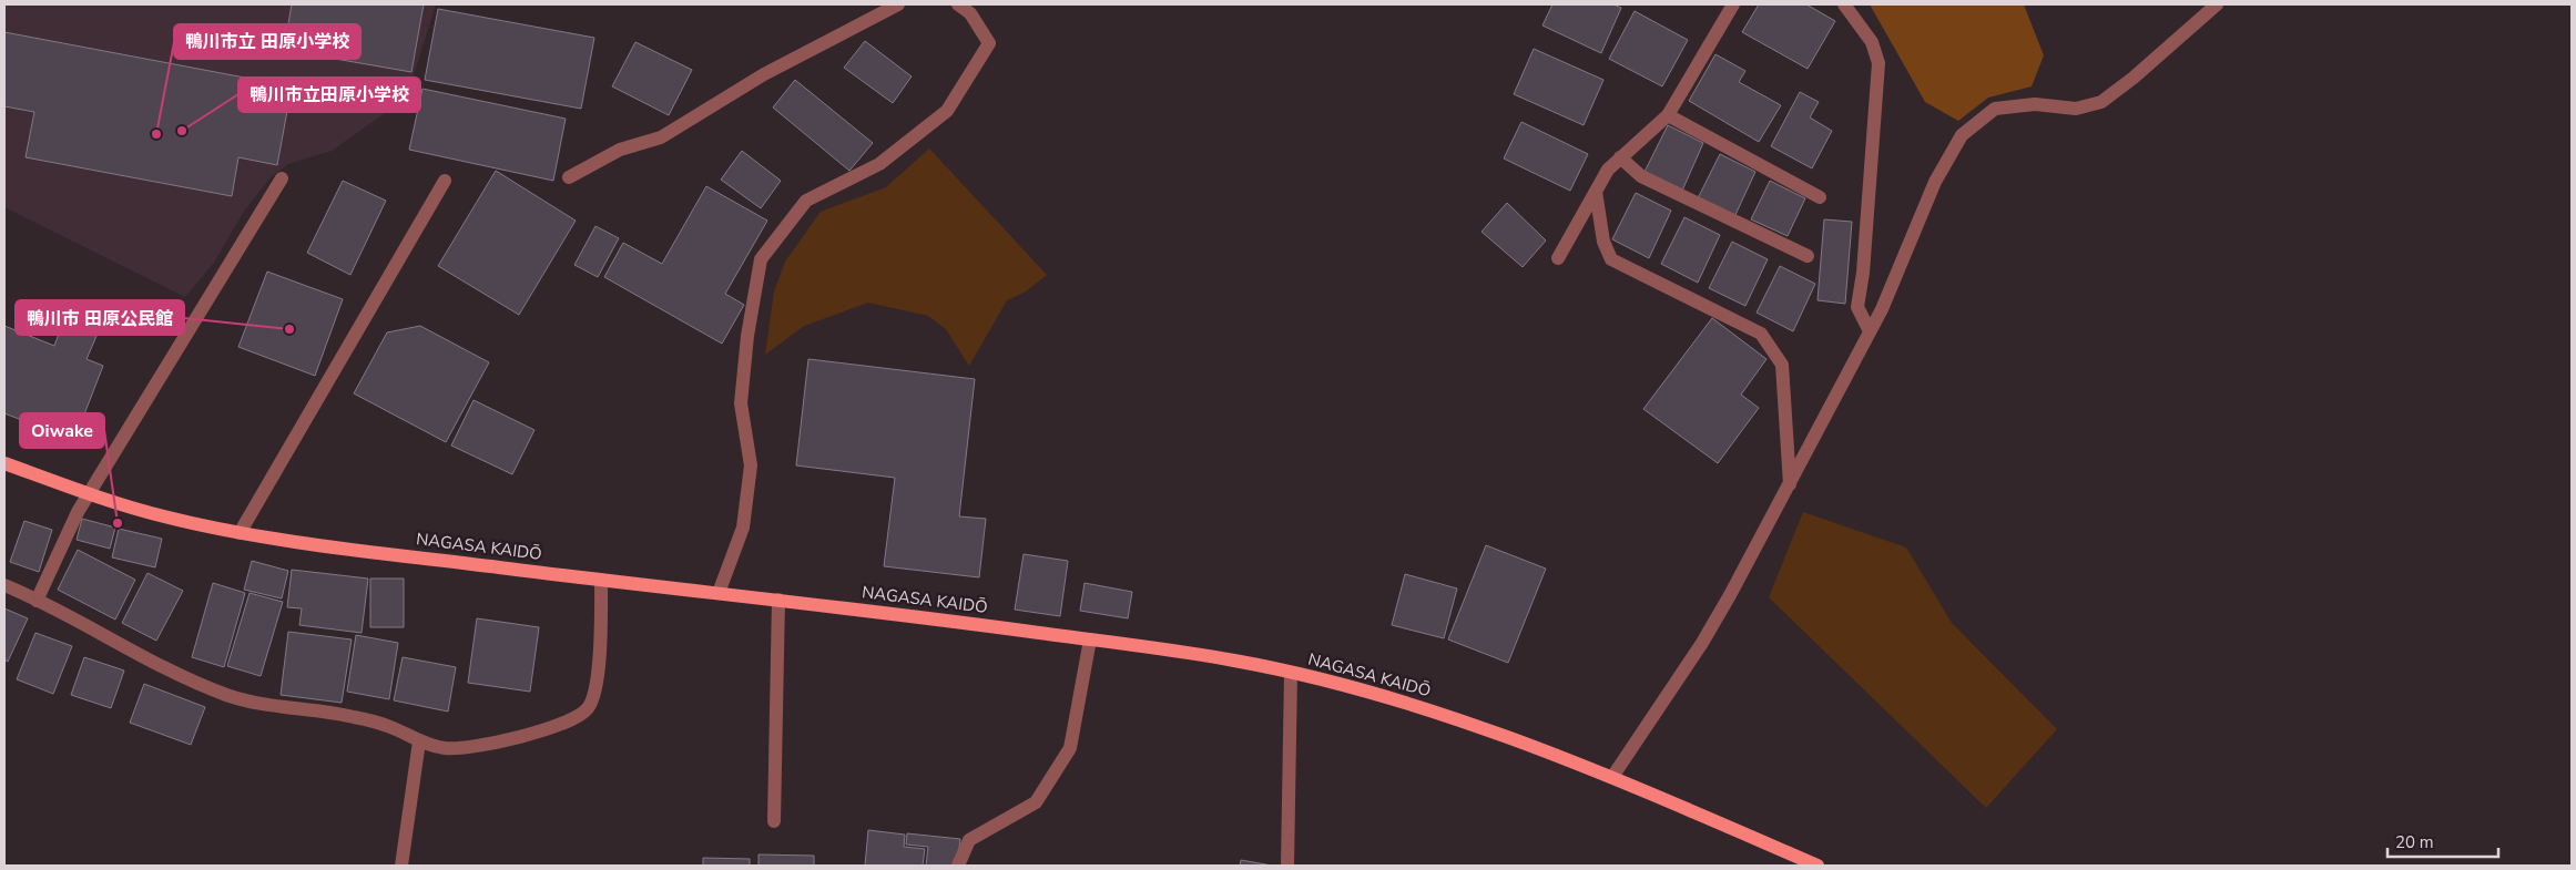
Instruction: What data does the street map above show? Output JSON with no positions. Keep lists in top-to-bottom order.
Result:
{
  "streets": {
    "main road": ["NAGASA KAIDŌ"]
  },
  "places": [
    "鴨川市立田原小学校",
    "鴨川市立 田原小学校",
    "鴨川市 田原公民館",
    "Oiwake"
  ],
  "scale_bar": "20 m"
}
